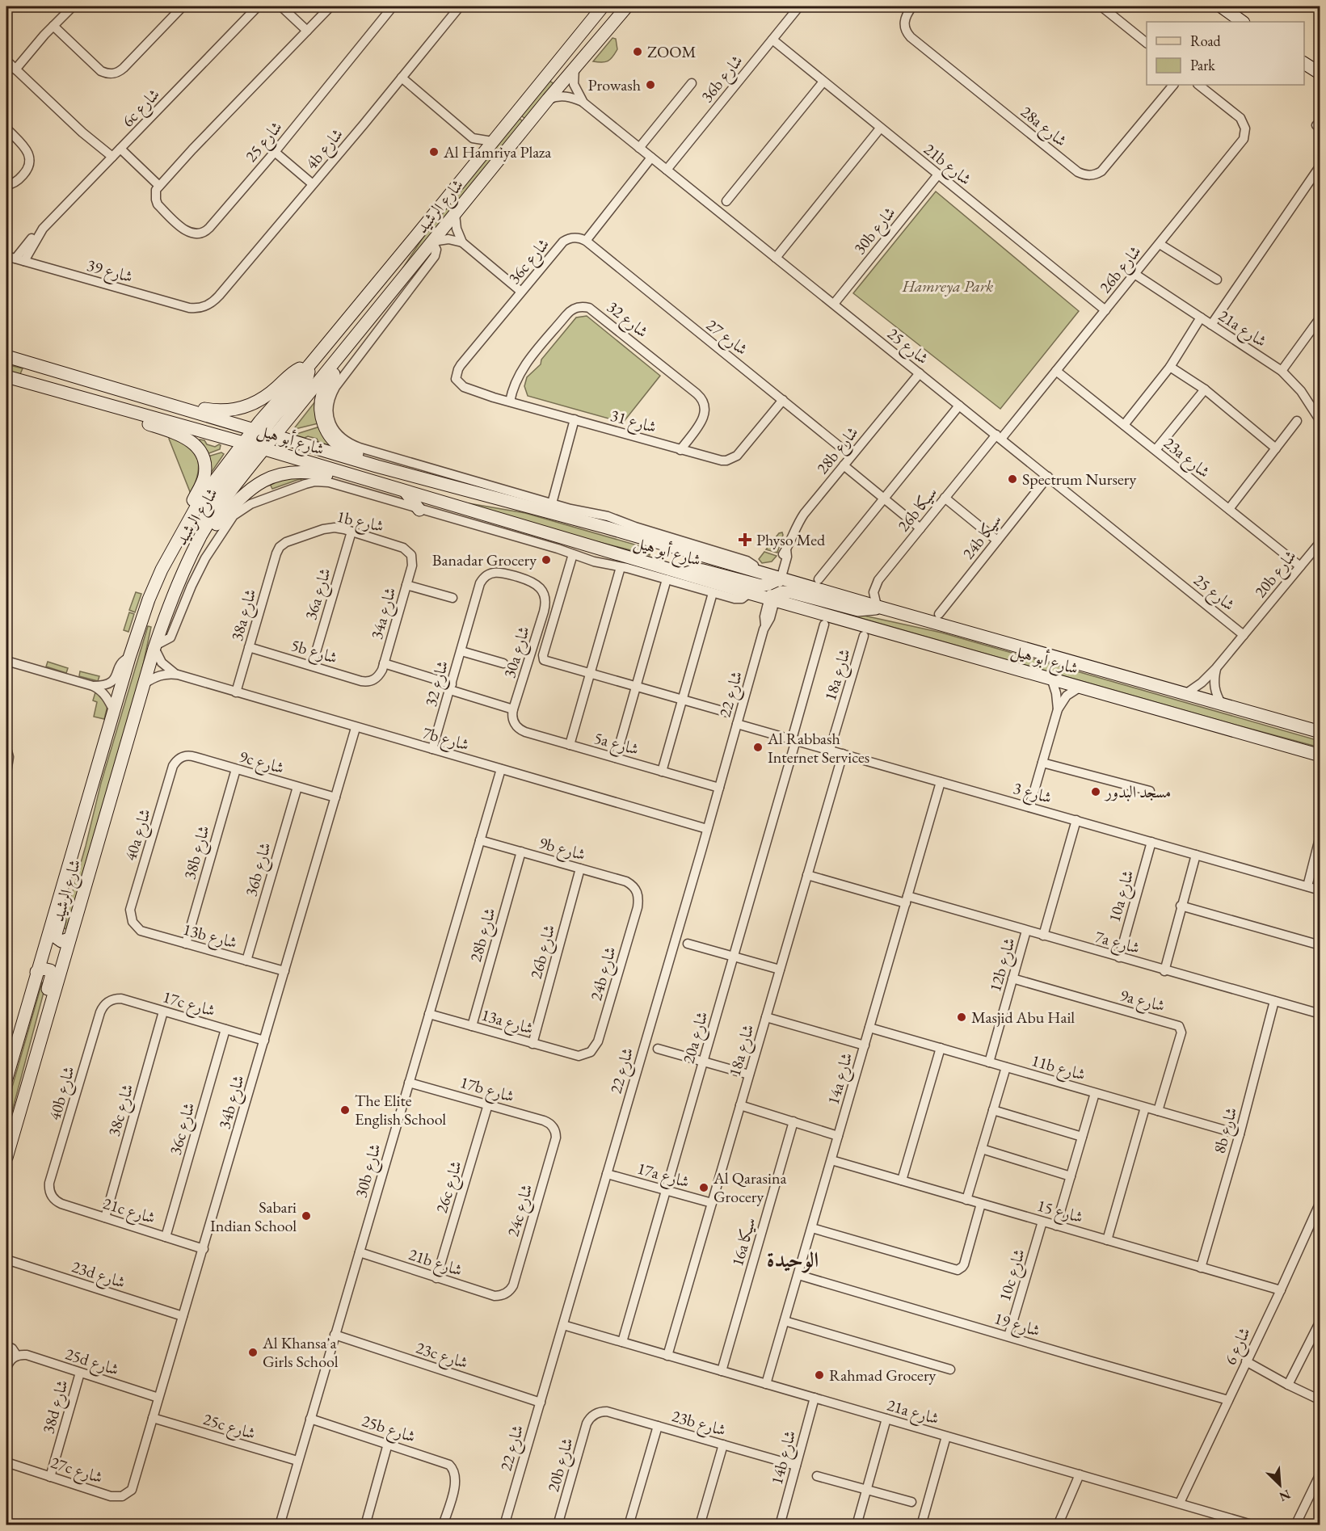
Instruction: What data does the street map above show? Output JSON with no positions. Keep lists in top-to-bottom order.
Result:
{
  "streets": {
    "main road": ["شارع الرشيد", "شارع أبو هيل"],
    "street": [
      "36b شارع",
      "6c شارع",
      "28a شارع",
      "شارع 25",
      "4b شارع",
      "21b شارع",
      "30b شارع",
      "36c شارع",
      "26b شارع",
      "شارع 39",
      "شارع 32",
      "21a شارع",
      "شارع 27",
      "شارع 31",
      "28b شارع",
      "23a شارع",
      "26b سيكا",
      "1b شارع",
      "24b سيكا",
      "20b شارع",
      "36a شارع",
      "34a شارع",
      "38a شارع",
      "5b شارع",
      "30a شارع",
      "18a شارع",
      "شارع 22",
      "7b شارع",
      "5a شارع",
      "9c شارع",
      "شارع 3",
      "40a شارع",
      "9b شارع",
      "38b شارع",
      "10a شارع",
      "13b شارع",
      "7a شارع",
      "12b شارع",
      "24b شارع",
      "9a شارع",
      "17c شارع",
      "13a شارع",
      "20a شارع",
      "11b شارع",
      "14a شارع",
      "17b شارع",
      "40b شارع",
      "34b شارع",
      "38c شارع",
      "8b شارع",
      "17a شارع",
      "26c شارع",
      "21c شارع",
      "24c شارع",
      "شارع 15",
      "16a سيكا",
      "23d شارع",
      "10c شارع",
      "شارع 19",
      "شارع 6",
      "23c شارع",
      "25d شارع",
      "38d شارع",
      "23b شارع",
      "25c شارع",
      "25b شارع",
      "14b شارع",
      "27c شارع"
    ]
  },
  "crossings": [
    ["36b شارع", "شارع 25"],
    ["36b شارع", "21b شارع"],
    ["36b شارع", "9c شارع"],
    ["36b شارع", "13b شارع"],
    ["6c شارع", "شارع 39"],
    ["شارع 25", "شارع الرشيد"],
    ["شارع 25", "30b شارع"],
    ["شارع 25", "26b شارع"],
    ["شارع 25", "28b شارع"],
    ["شارع 25", "26b سيكا"],
    ["شارع 25", "24b سيكا"],
    ["شارع 25", "20b شارع"],
    ["4b شارع", "شارع 39"],
    ["21b شارع", "30b شارع"],
    ["21b شارع", "26b شارع"],
    ["21b شارع", "26c شارع"],
    ["21b شارع", "24c شارع"],
    ["شارع الرشيد", "شارع أبو هيل"],
    ["شارع الرشيد", "7b شارع"],
    ["30b شارع", "7b شارع"],
    ["30b شارع", "9b شارع"],
    ["30b شارع", "13a شارع"],
    ["30b شارع", "17b شارع"],
    ["30b شارع", "23c شارع"],
    ["30b شارع", "25c شارع"],
    ["30b شارع", "25b شارع"],
    ["36c شارع", "شارع 27"],
    ["36c شارع", "شارع 31"],
    ["36c شارع", "17c شارع"],
    ["36c شارع", "21c شارع"],
    ["26b شارع", "21a شارع"],
    ["26b شارع", "23a شارع"],
    ["26b شارع", "26b سيكا"],
    ["26b شارع", "9b شارع"],
    ["26b شارع", "13a شارع"],
    ["شارع 32", "شارع 31"],
    ["شارع 32", "30a شارع"],
    ["شارع 32", "7b شارع"],
    ["21a شارع", "18a شارع"],
    ["21a شارع", "شارع 22"],
    ["21a شارع", "20a شارع"],
    ["21a شارع", "14a شارع"],
    ["21a شارع", "16a سيكا"],
    ["21a شارع", "شارع 6"],
    ["21a شارع", "14b شارع"],
    ["شارع 27", "شارع 31"],
    ["شارع 27", "28b شارع"],
    ["شارع أبو هيل", "28b شارع"],
    ["شارع أبو هيل", "26b سيكا"],
    ["شارع أبو هيل", "20b شارع"],
    ["شارع أبو هيل", "شارع 22"],
    ["28b شارع", "شارع 22"],
    ["28b شارع", "9b شارع"],
    ["28b شارع", "13a شارع"],
    ["23a شارع", "20b شارع"],
    ["1b شارع", "36a شارع"],
    ["1b شارع", "34a شارع"],
    ["1b شارع", "38a شارع"],
    ["20b شارع", "23b شارع"],
    ["36a شارع", "5b شارع"],
    ["34a شارع", "5b شارع"],
    ["38a شارع", "5b شارع"],
    ["38a شارع", "7b شارع"],
    ["30a شارع", "5a شارع"],
    ["18a شارع", "شارع 3"],
    ["18a شارع", "7a شارع"],
    ["18a شارع", "17a شارع"],
    ["شارع 22", "7b شارع"],
    ["شارع 22", "5a شارع"],
    ["شارع 22", "شارع 3"],
    ["شارع 22", "17a شارع"],
    ["شارع 22", "23c شارع"],
    ["7b شارع", "34b شارع"],
    ["9c شارع", "40a شارع"],
    ["9c شارع", "38b شارع"],
    ["9c شارع", "34b شارع"],
    ["شارع 3", "10a شارع"],
    ["شارع 3", "20a شارع"],
    ["شارع 3", "14a شارع"],
    ["40a شارع", "13b شارع"],
    ["9b شارع", "24b شارع"],
    ["38b شارع", "13b شارع"],
    ["10a شارع", "7a شارع"],
    ["13b شارع", "34b شارع"],
    ["7a شارع", "12b شارع"],
    ["7a شارع", "14a شارع"],
    ["7a شارع", "8b شارع"],
    ["12b شارع", "9a شارع"],
    ["12b شارع", "11b شارع"],
    ["24b شارع", "13a شارع"],
    ["9a شارع", "11b شارع"],
    ["17c شارع", "40b شارع"],
    ["17c شارع", "34b شارع"],
    ["17c شارع", "38c شارع"],
    ["20a شارع", "17a شارع"],
    ["11b شارع", "14a شارع"],
    ["11b شارع", "8b شارع"],
    ["14a شارع", "شارع 15"],
    ["14a شارع", "شارع 19"],
    ["17b شارع", "26c شارع"],
    ["17b شارع", "24c شارع"],
    ["40b شارع", "21c شارع"],
    ["34b شارع", "21c شارع"],
    ["34b شارع", "23d شارع"],
    ["34b شارع", "25d شارع"],
    ["34b شارع", "25c شارع"],
    ["34b شارع", "27c شارع"],
    ["38c شارع", "21c شارع"],
    ["8b شارع", "شارع 15"],
    ["شارع 15", "10c شارع"],
    ["شارع 15", "شارع 6"],
    ["10c شارع", "شارع 19"],
    ["شارع 19", "شارع 6"],
    ["25d شارع", "38d شارع"],
    ["38d شارع", "27c شارع"],
    ["23b شارع", "14b شارع"]
  ],
  "districts": ["الوحيدة"],
  "parks": ["Hamreya Park"],
  "places": {
    "other": [
      "ZOOM",
      "Prowash",
      "Al Hamriya Plaza",
      "Spectrum Nursery",
      "Banadar Grocery",
      "Al Rabbash Internet Services",
      "مسجد البدور",
      "Masjid Abu Hail",
      "The Elite English School",
      "Al Qarasina Grocery",
      "Sabari Indian School",
      "Al Khansa'a Girls School",
      "Rahmad Grocery"
    ],
    "health": ["Physo Med"]
  },
  "legend": ["Road", "Park"],
  "north": "bottom right"
}
